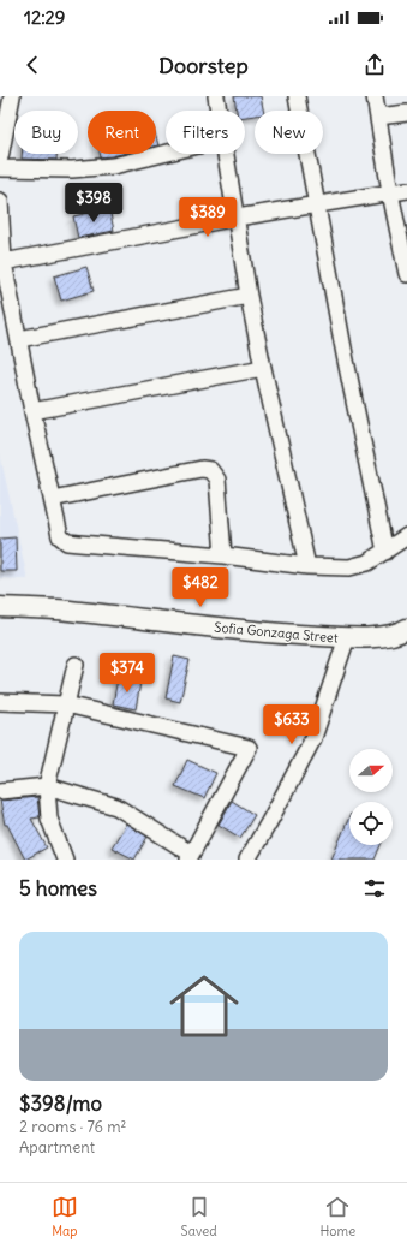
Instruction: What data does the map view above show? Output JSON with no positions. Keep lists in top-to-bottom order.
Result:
{
  "streets": {
    "street": ["Sofia Gonzaga Street"]
  },
  "north": "right",
  "page": {
    "status": "12:29",
    "header": "Doorstep",
    "chip": [
      "Buy",
      "Rent",
      "Filters",
      "New"
    ],
    "price": [
      "$398",
      "$389",
      "$482",
      "$374",
      "$633"
    ],
    "heading": "5 homes",
    "list": [
      {
        "name": "$398/mo",
        "note": "2 rooms · 76 m² · Apartment"
      }
    ],
    "tabs": ["Map", "Saved", "Home"]
  }
}
